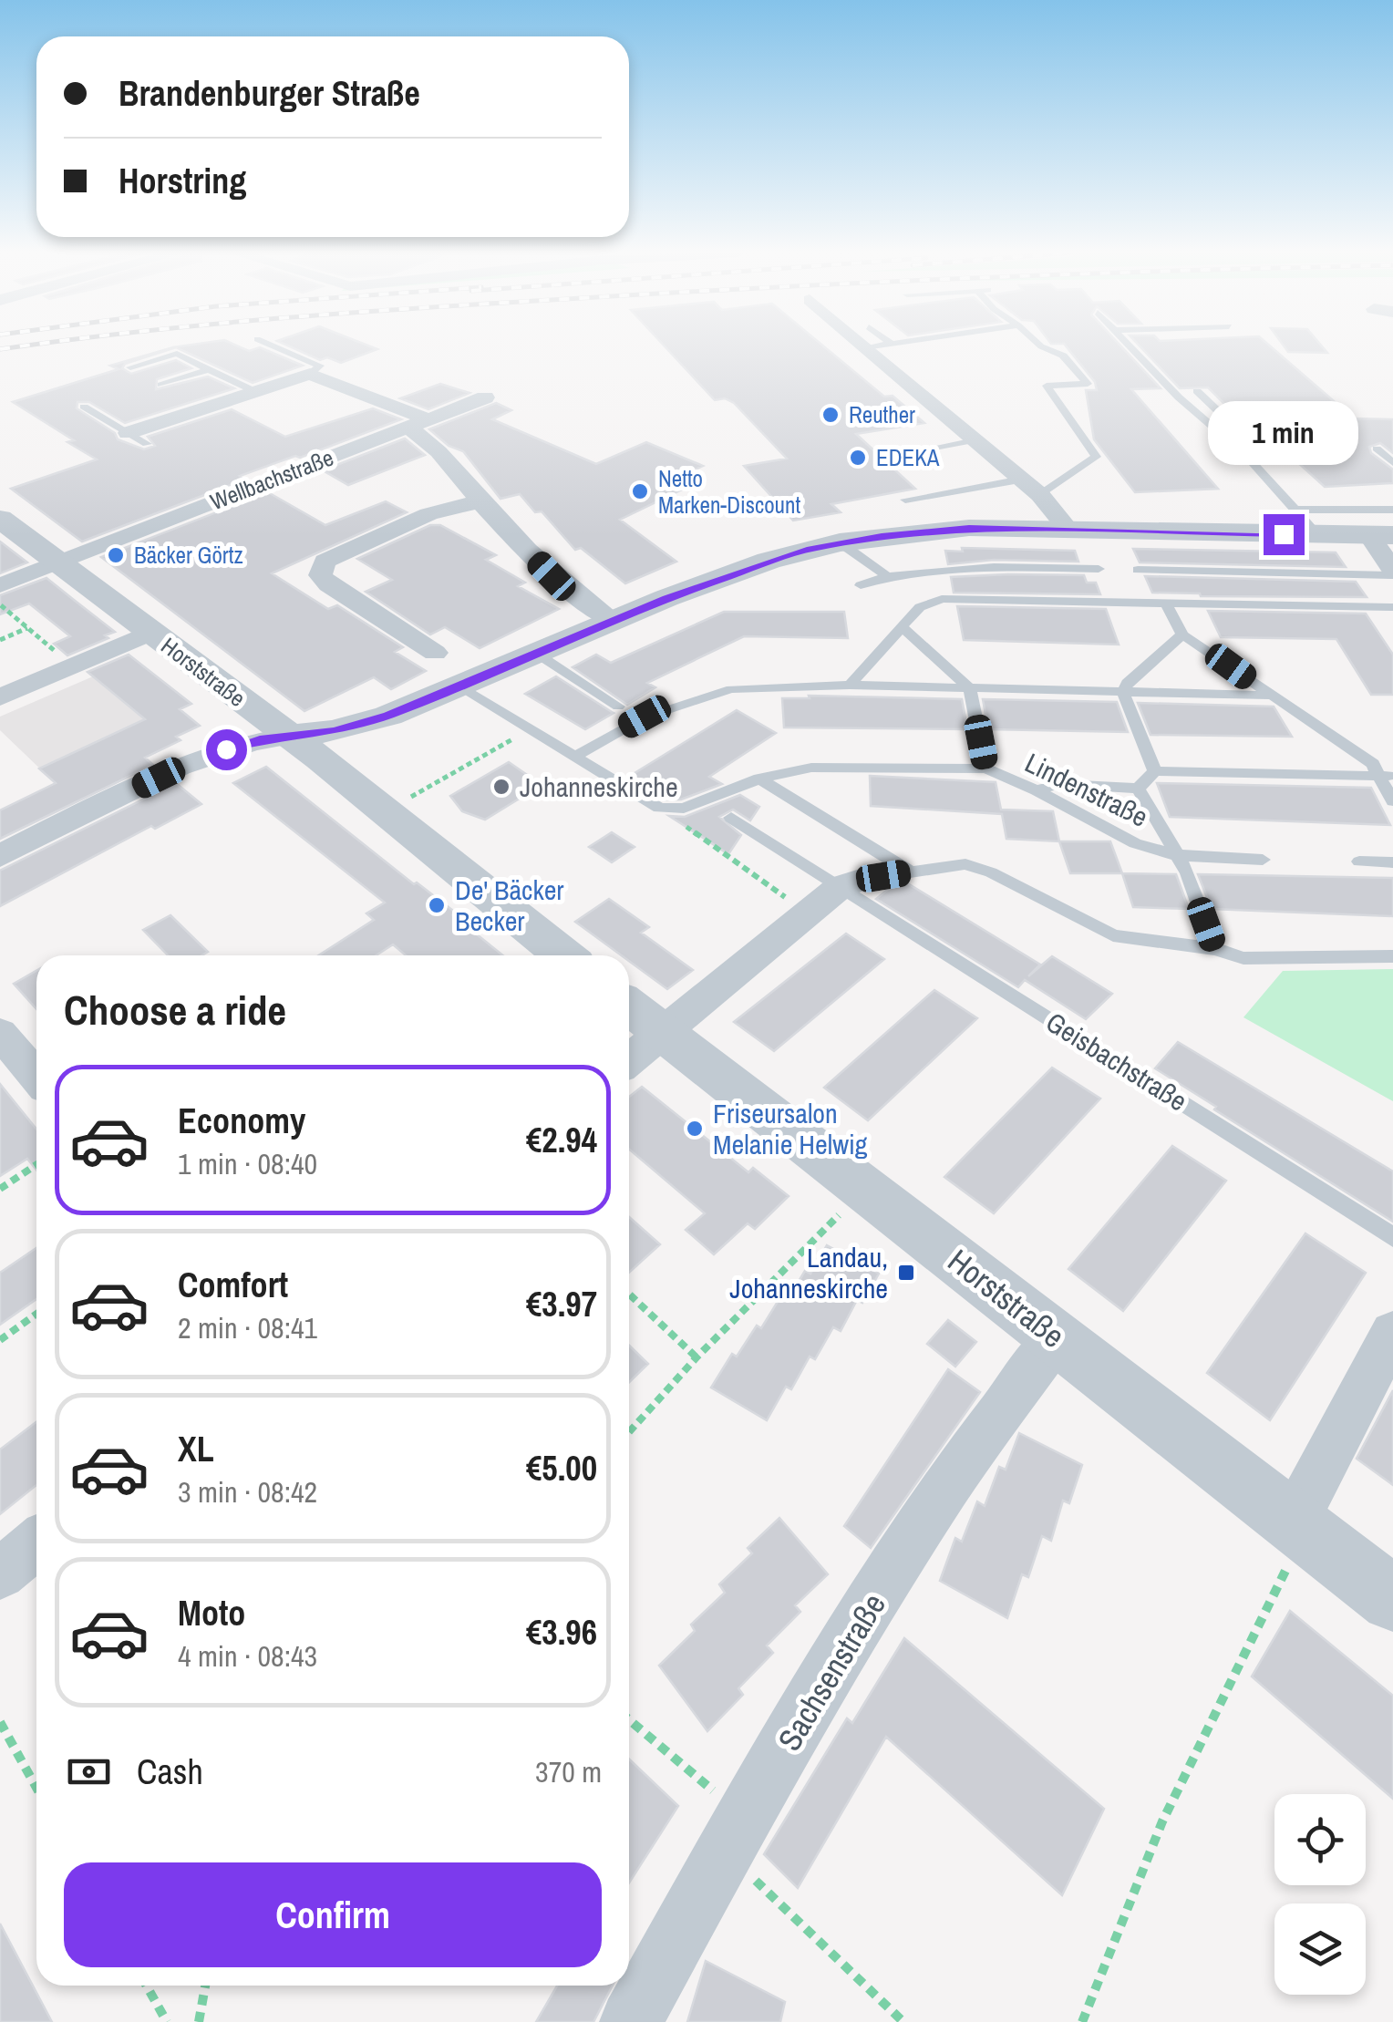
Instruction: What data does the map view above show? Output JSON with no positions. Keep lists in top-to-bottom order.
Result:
{
  "streets": {
    "street": ["Wellbachstraße", "Horststraße", "Sachsenstraße"],
    "lane": ["Lindenstraße", "Geisbachstraße"]
  },
  "crossings": [
    ["Wellbachstraße", "Horststraße"],
    ["Horststraße", "Sachsenstraße"]
  ],
  "places": {
    "other": [
      "Reuther",
      "EDEKA",
      "Netto Marken-Discount",
      "Bäcker Görtz",
      "Johanneskirche",
      "De' Bäcker Becker",
      "Friseursalon Melanie Helwig"
    ],
    "transit": ["Landau, Johanneskirche"]
  },
  "page": {
    "banner": ["Brandenburger Straße", "Horstring"],
    "bubble": "1 min",
    "heading": "Choose a ride",
    "list": [
      {
        "name": "Economy",
        "note": "1 min · 08:40",
        "value": "€2.94"
      },
      {
        "name": "Comfort",
        "note": "2 min · 08:41",
        "value": "€3.97"
      },
      {
        "name": "XL",
        "note": "3 min · 08:42",
        "value": "€5.00"
      },
      {
        "name": "Moto",
        "note": "4 min · 08:43",
        "value": "€3.96"
      }
    ],
    "pay": ["Cash", "370 m"],
    "buttons": "Confirm"
  }
}
